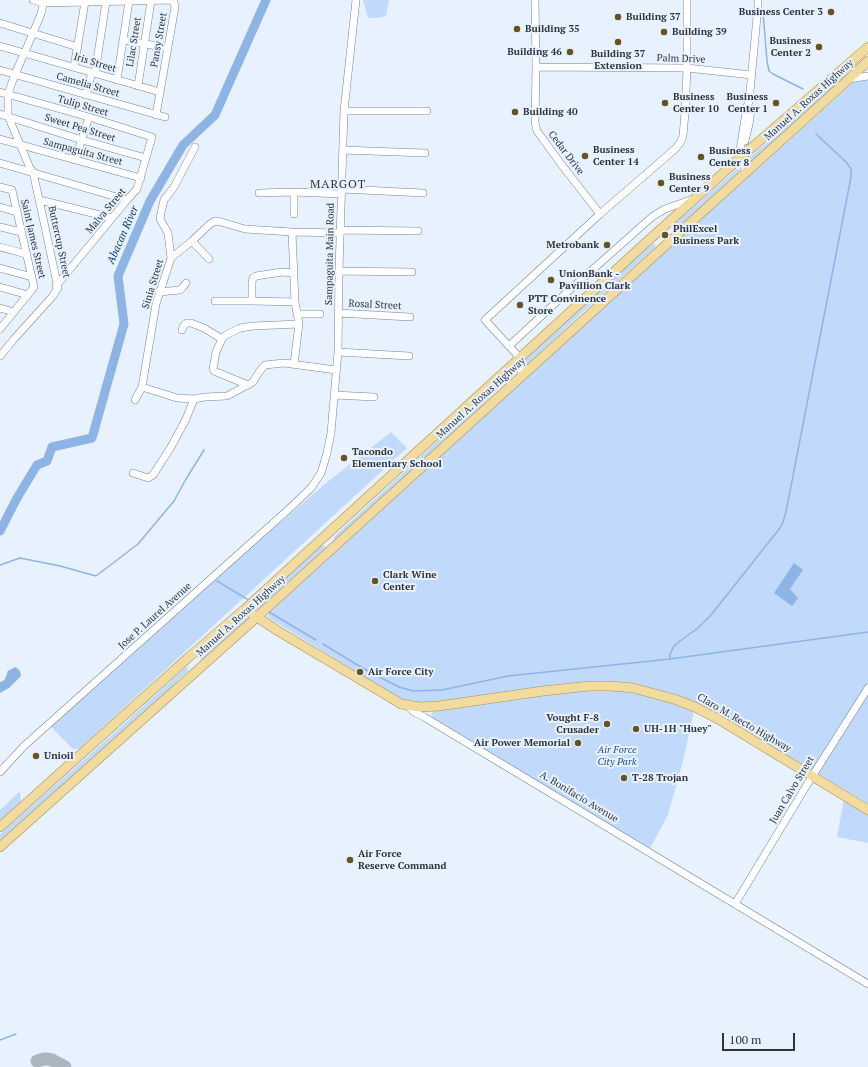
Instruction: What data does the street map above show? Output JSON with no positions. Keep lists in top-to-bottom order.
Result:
{
  "streets": {
    "main road": ["Manuel A. Roxas Highway", "Claro M. Recto Highway", "A. Bonifacio Avenue"],
    "street": [
      "Pansy Street",
      "Lilac Street",
      "Palm Drive",
      "Iris Street",
      "Camelia Street",
      "Tulip Street",
      "Sweet Pea Street",
      "Sampaguita Street",
      "Cedar Drive",
      "Malva Street",
      "Saint James Street",
      "Buttercup Street",
      "Sampaguita Main Road",
      "Sinia Street",
      "Rosal Street",
      "Jose P. Laurel Avenue",
      "Juan Calvo Street"
    ]
  },
  "crossings": [
    ["Pansy Street", "Lilac Street"],
    ["Pansy Street", "Iris Street"],
    ["Pansy Street", "Camelia Street"],
    ["Pansy Street", "Buttercup Street"],
    ["Lilac Street", "Iris Street"],
    ["Palm Drive", "Cedar Drive"],
    ["Iris Street", "Buttercup Street"],
    ["Camelia Street", "Buttercup Street"],
    ["Manuel A. Roxas Highway", "A. Bonifacio Avenue"],
    ["Tulip Street", "Malva Street"],
    ["Tulip Street", "Buttercup Street"],
    ["Sweet Pea Street", "Malva Street"],
    ["Sweet Pea Street", "Buttercup Street"],
    ["Sampaguita Street", "Malva Street"],
    ["Sampaguita Street", "Buttercup Street"],
    ["Malva Street", "Buttercup Street"],
    ["Sampaguita Main Road", "Sinia Street"],
    ["Sampaguita Main Road", "Rosal Street"],
    ["Sampaguita Main Road", "Jose P. Laurel Avenue"],
    ["Claro M. Recto Highway", "Juan Calvo Street"],
    ["Claro M. Recto Highway", "A. Bonifacio Avenue"],
    ["Juan Calvo Street", "A. Bonifacio Avenue"]
  ],
  "districts": ["MARGOT"],
  "water": ["Abacan River"],
  "parks": ["Air Force City Park"],
  "places": [
    "Business Center 3",
    "Building 37",
    "Building 35",
    "Building 39",
    "Building 37 Extension",
    "Business Center 2",
    "Building 46",
    "Business Center 10",
    "Business Center 1",
    "Building 40",
    "Business Center 14",
    "Business Center 8",
    "Business Center 9",
    "PhilExcel Business Park",
    "Metrobank",
    "UnionBank - Pavillion Clark",
    "PTT Convinence Store",
    "Tacondo Elementary School",
    "Clark Wine Center",
    "Air Force City",
    "Vought F-8 Crusader",
    "UH-1H \"Huey\"",
    "Air Power Memorial",
    "Unioil",
    "T-28 Trojan",
    "Air Force Reserve Command"
  ],
  "scale_bar": "100 m"
}
